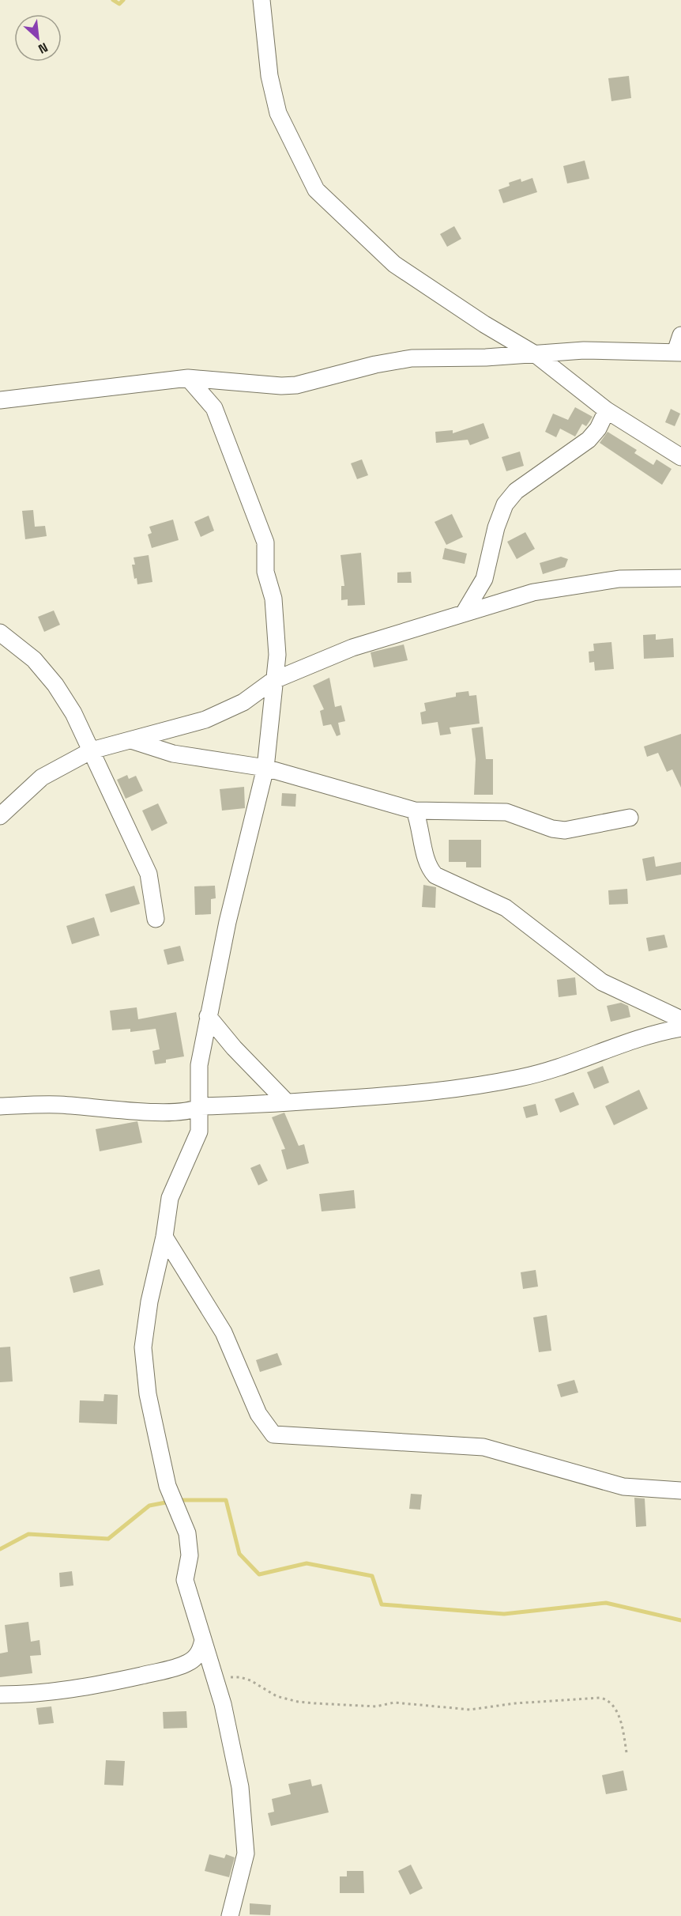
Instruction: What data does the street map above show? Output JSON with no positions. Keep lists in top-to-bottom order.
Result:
{
  "north": "bottom right"
}
